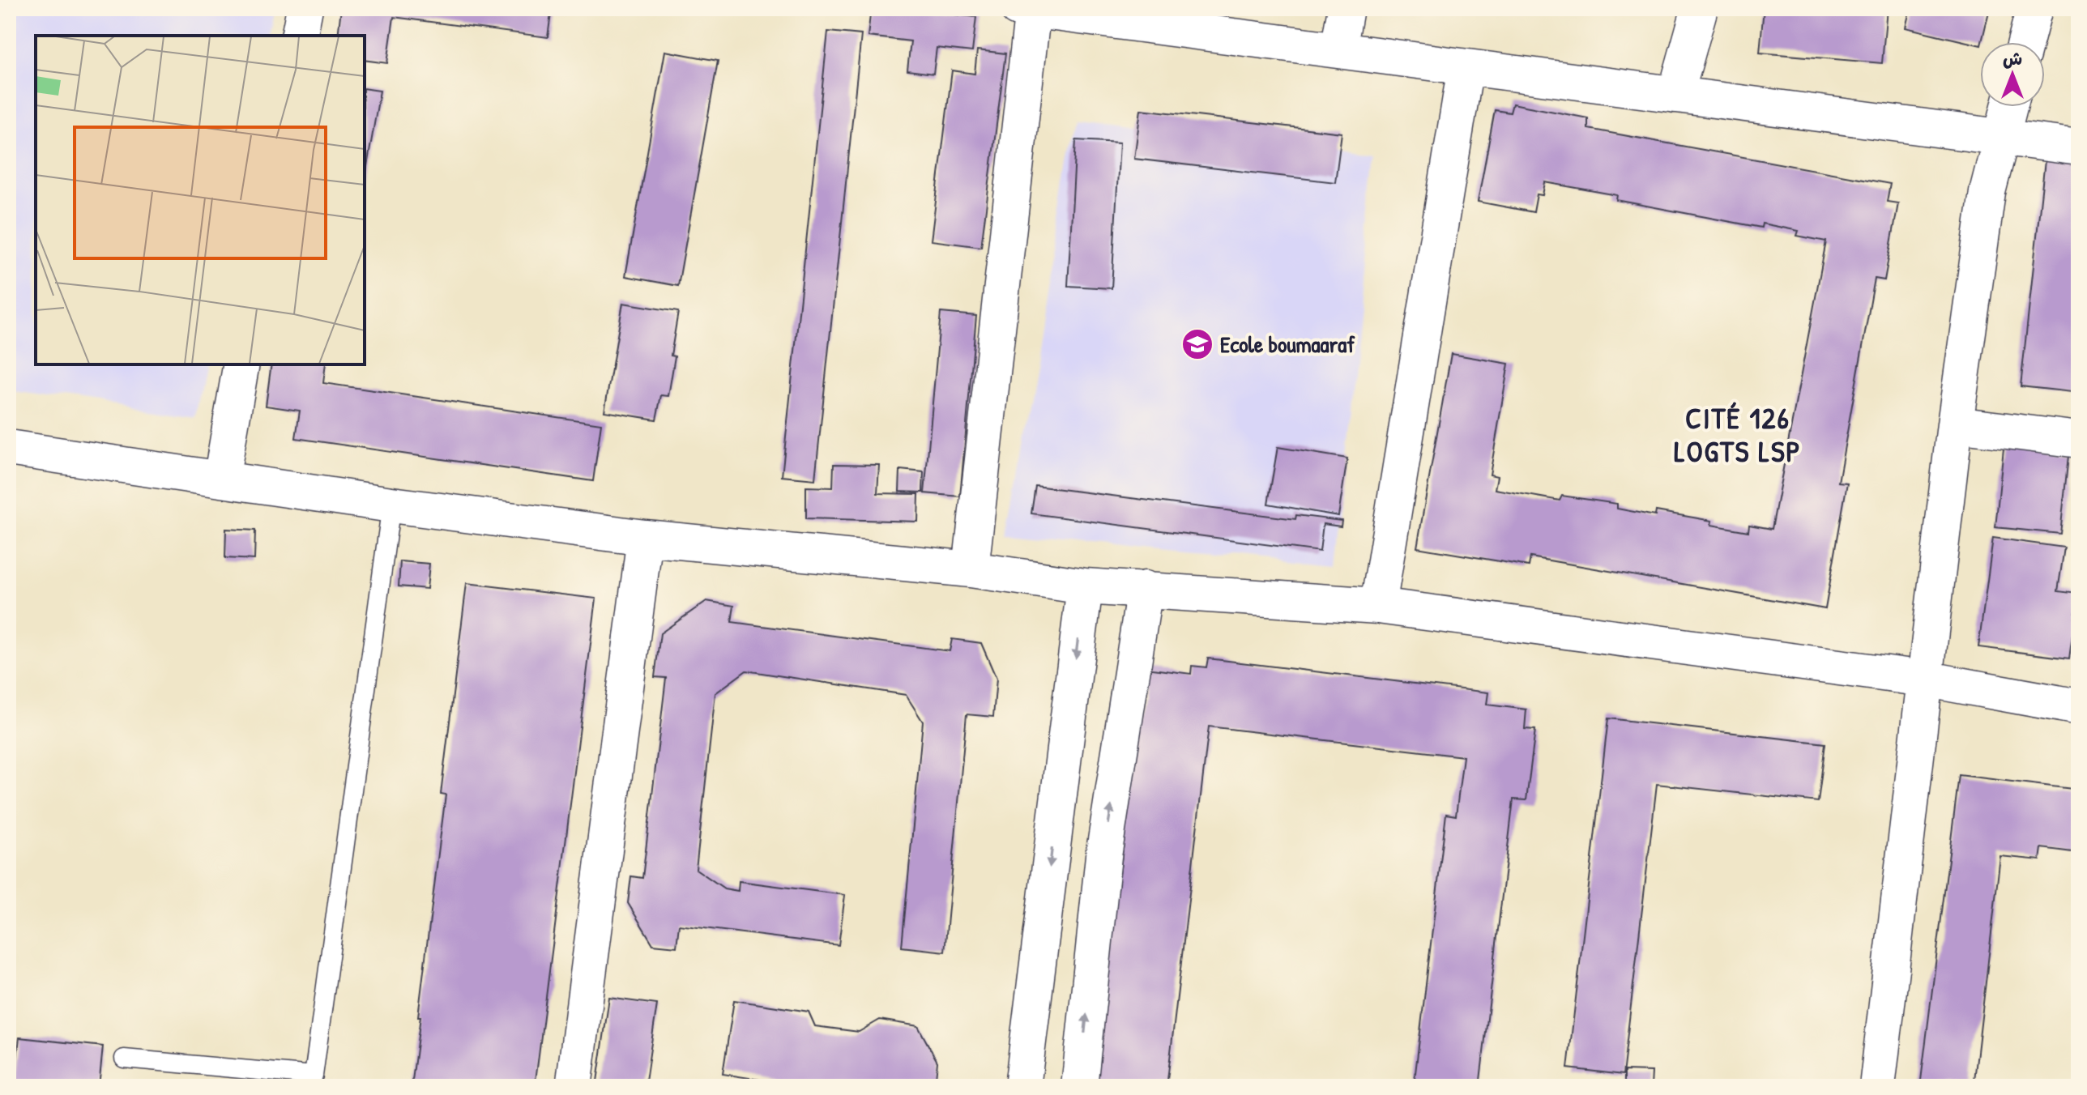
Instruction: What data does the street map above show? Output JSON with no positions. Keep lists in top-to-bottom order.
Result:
{
  "districts": ["CITÉ 126 LOGTS LSP"],
  "places": {
    "school or university": ["Ecole boumaaraf"]
  },
  "north": "top"
}
